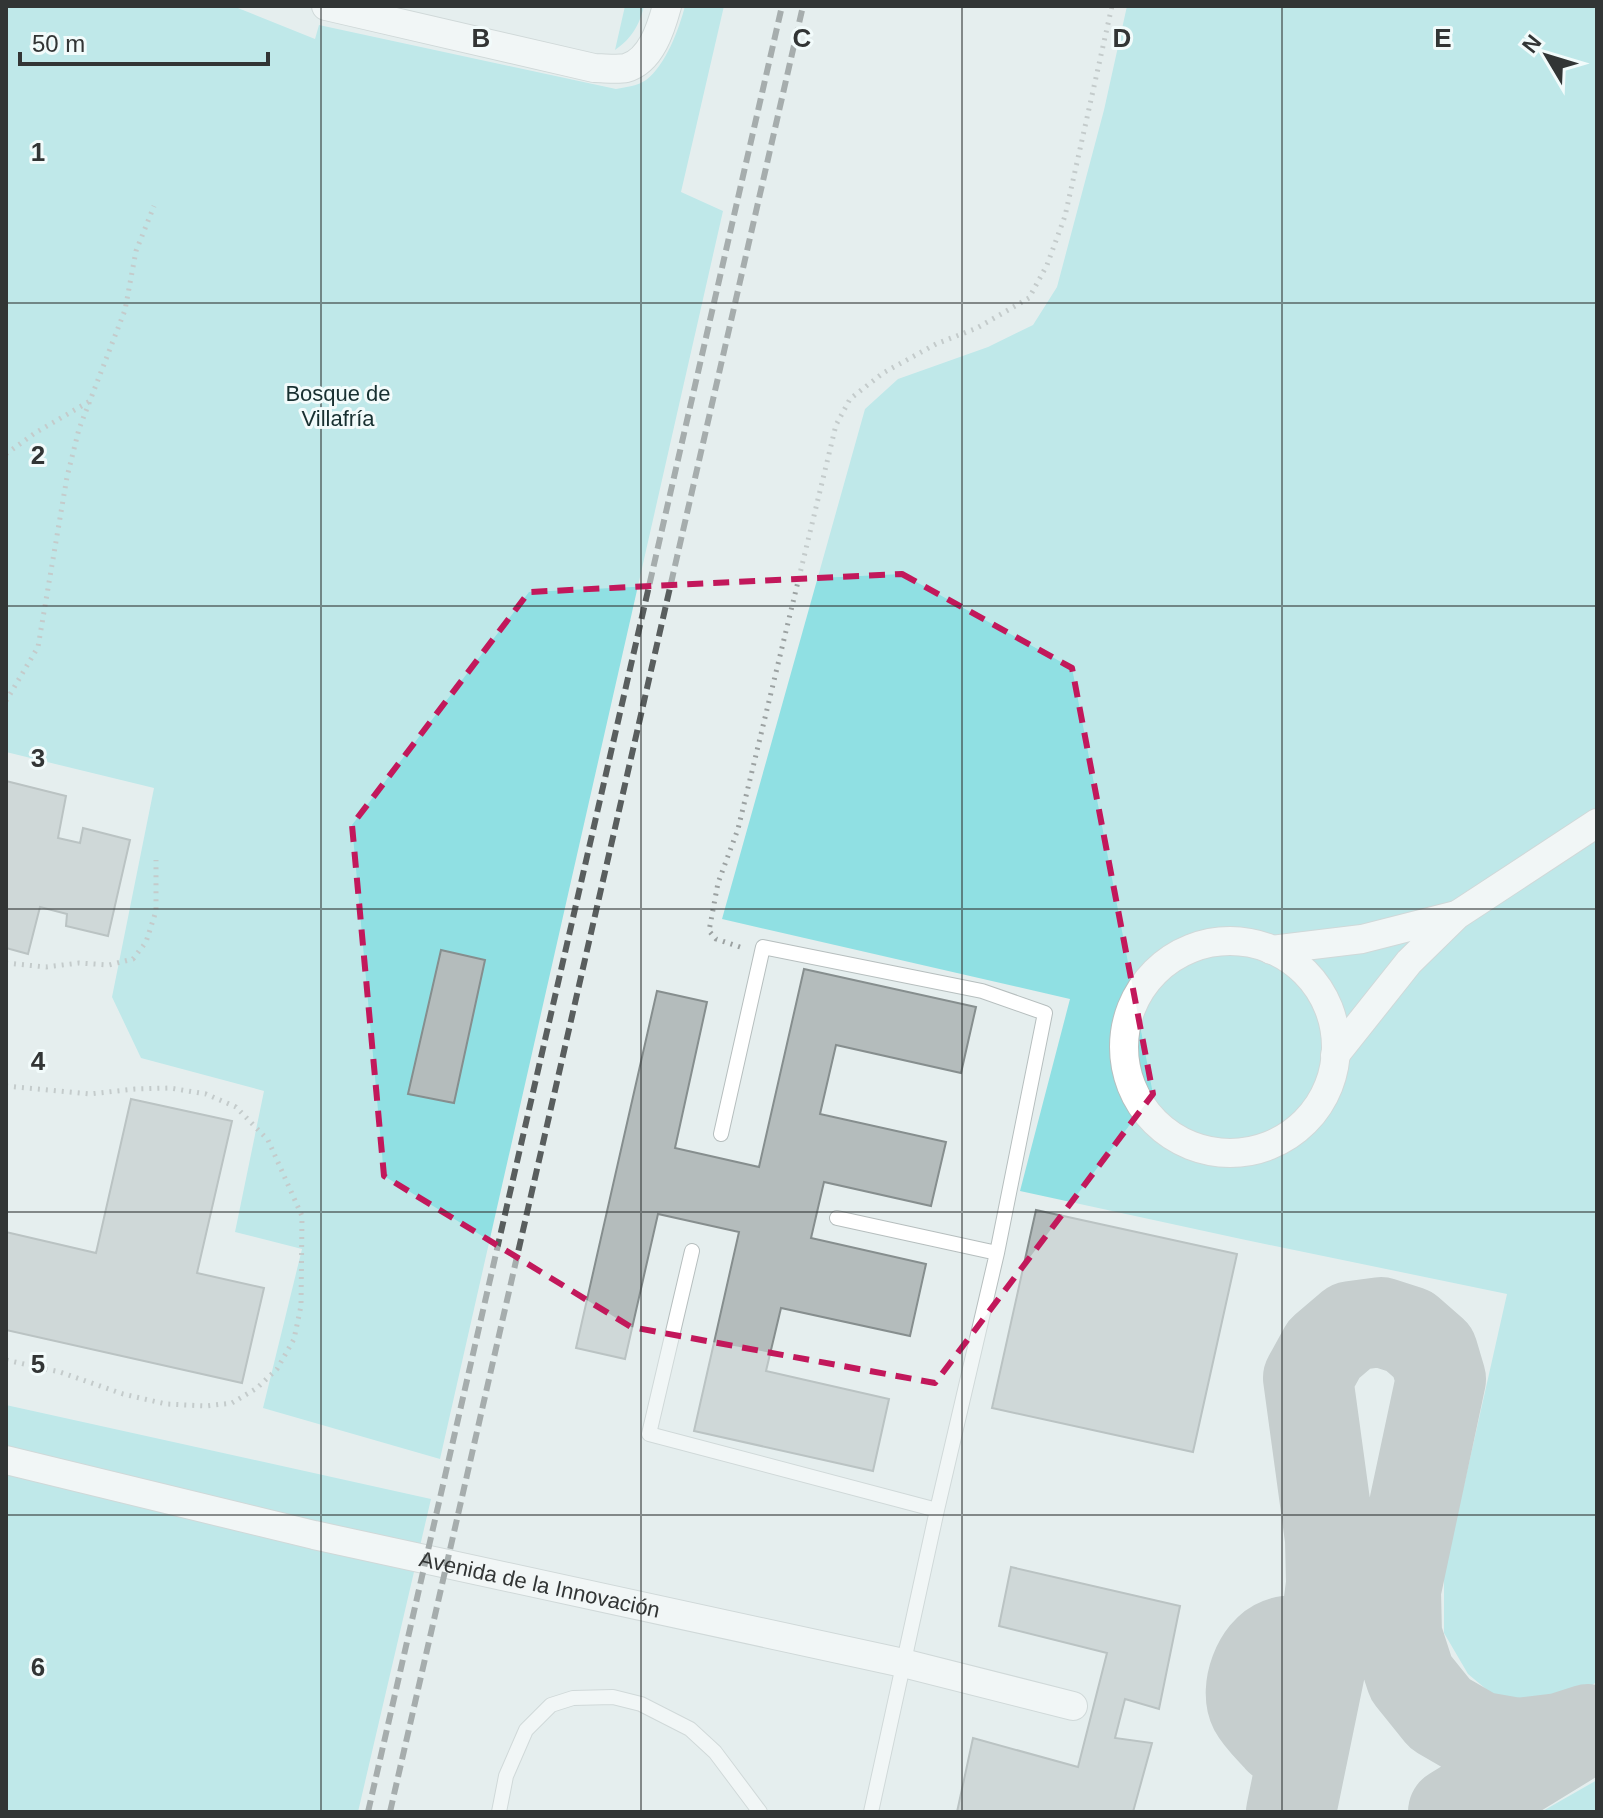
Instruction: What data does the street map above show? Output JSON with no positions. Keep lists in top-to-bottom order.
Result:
{
  "streets": {
    "street": ["Avenida de la Innovación"]
  },
  "parks": ["Bosque de Villafría"],
  "scale_bar": "50 m",
  "north": "top left",
  "grid": {
    "columns": [
      "B",
      "C",
      "D",
      "E"
    ],
    "rows": [
      "1",
      "2",
      "3",
      "4",
      "5",
      "6"
    ]
  }
}
